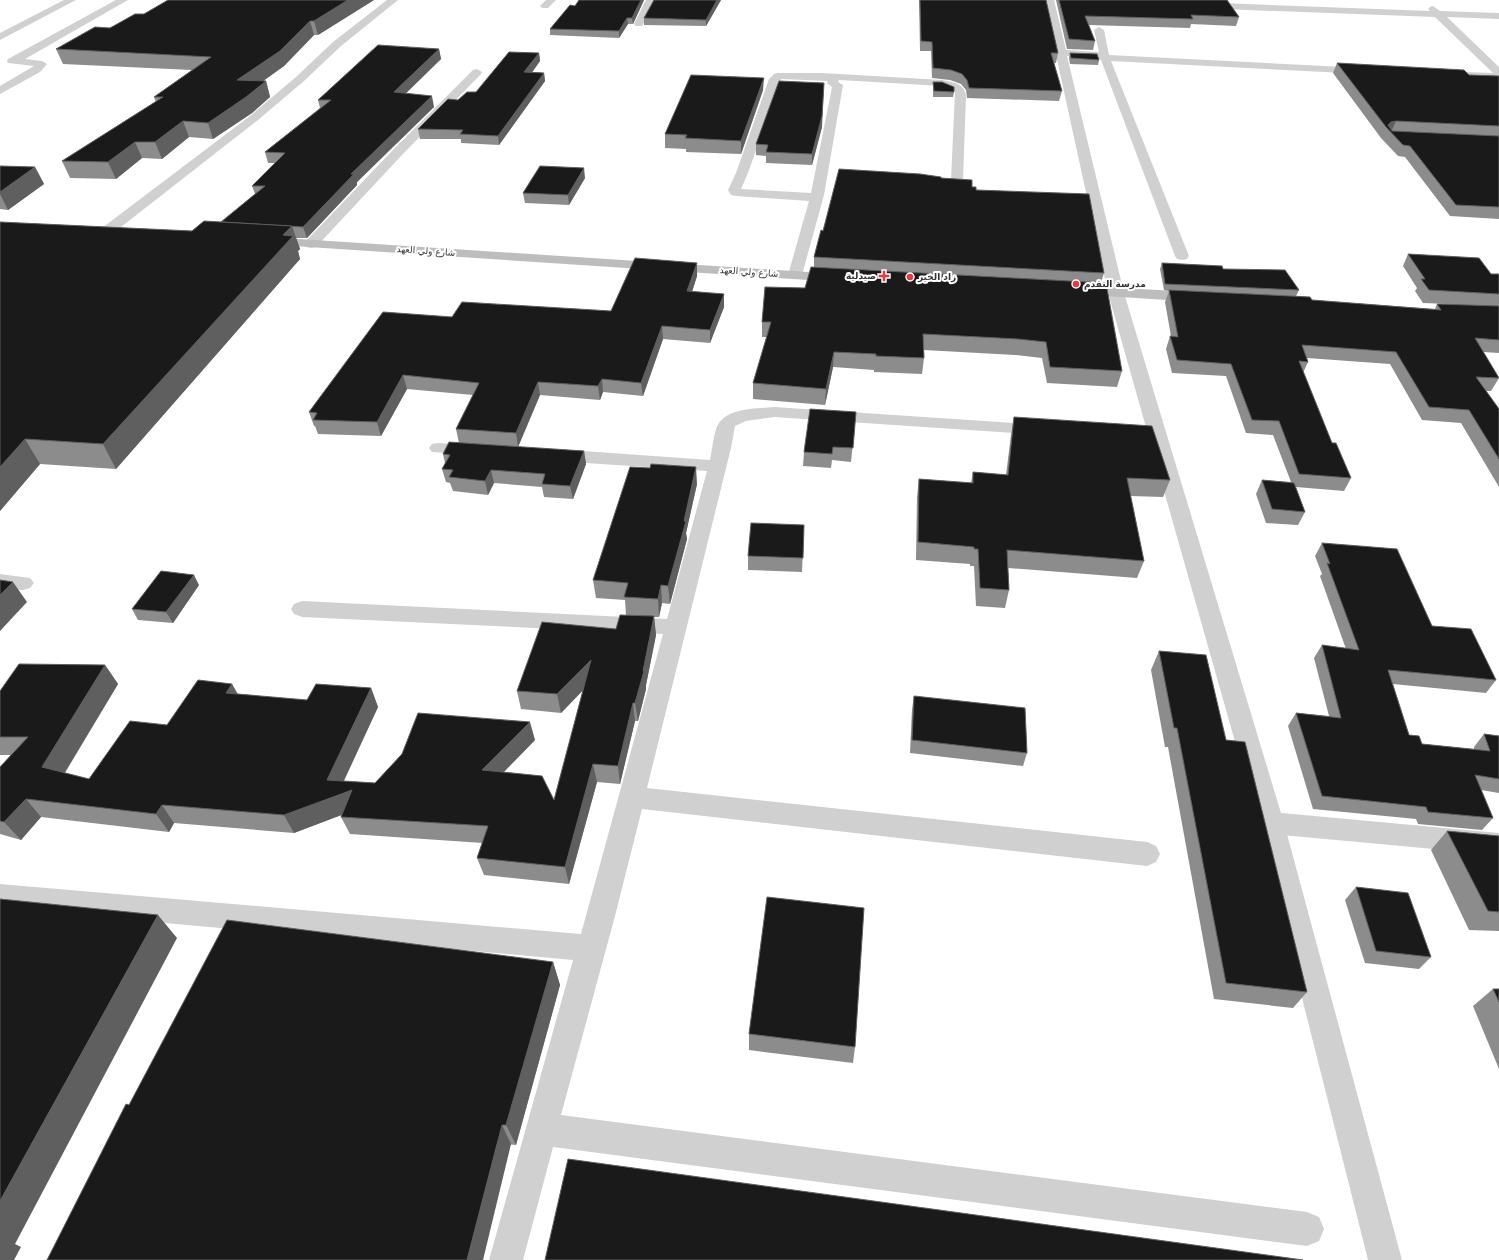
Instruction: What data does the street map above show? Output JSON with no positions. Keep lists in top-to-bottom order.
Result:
{
  "streets": {
    "main road": ["شارع ولي العهد"]
  },
  "places": {
    "health": ["صيدلية"],
    "other": ["زاد الخير", "مدرسة التقدم"]
  }
}
